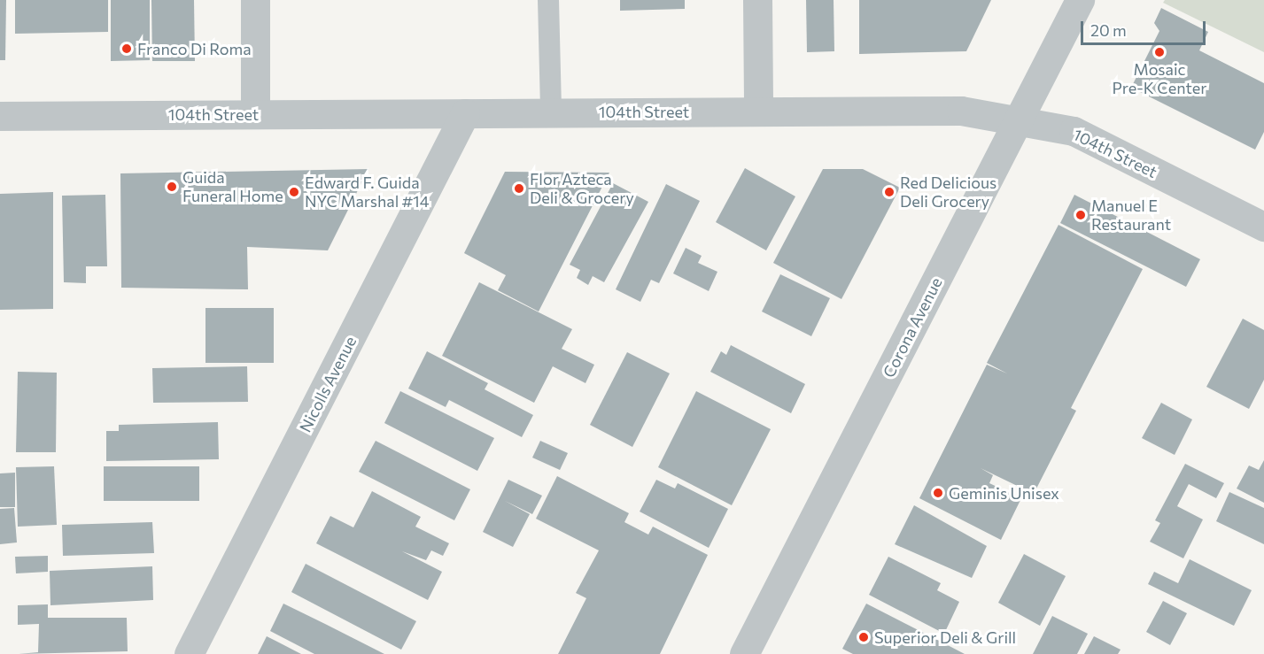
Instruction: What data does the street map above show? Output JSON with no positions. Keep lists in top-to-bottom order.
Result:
{
  "streets": {
    "street": ["104th Street", "Corona Avenue", "Nicolls Avenue"]
  },
  "crossings": [
    ["104th Street", "Corona Avenue"],
    ["104th Street", "Nicolls Avenue"]
  ],
  "places": [
    "Franco Di Roma",
    "Mosaic Pre-K Center",
    "Guida Funeral Home",
    "Flor Azteca Deli & Grocery",
    "Edward F. Guida NYC Marshal #14",
    "Red Delicious Deli Grocery",
    "Manuel E Restaurant",
    "Geminis Unisex",
    "Superior Deli & Grill"
  ],
  "scale_bar": "20 m"
}
